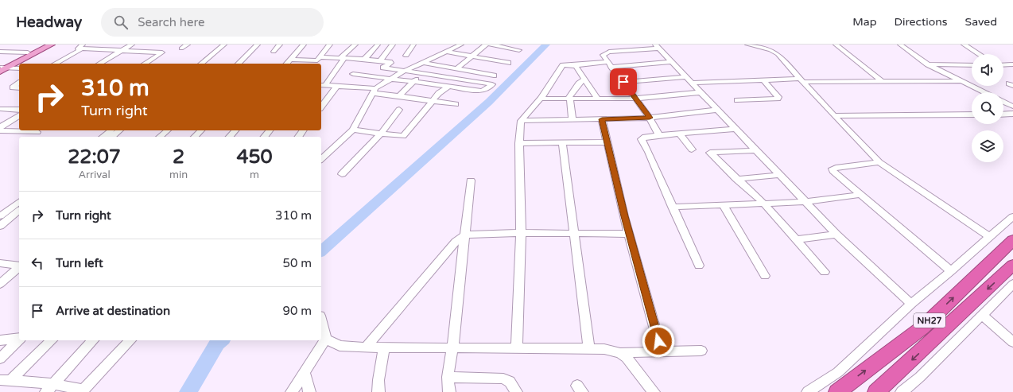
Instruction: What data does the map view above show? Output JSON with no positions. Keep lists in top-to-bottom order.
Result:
{
  "streets": {
    "highway": ["NH27"]
  },
  "page": {
    "header": "Headway",
    "search": "Search here",
    "nav": ["Map", "Directions", "Saved"],
    "turn": ["310 m", "Turn right"],
    "eta": [
      "22:07",
      "Arrival",
      "2",
      "min",
      "450",
      "m"
    ],
    "list": [
      {
        "name": "Turn right",
        "value": "310 m"
      },
      {
        "name": "Turn left",
        "value": "50 m"
      },
      {
        "name": "Arrive at destination",
        "value": "90 m"
      }
    ]
  }
}
